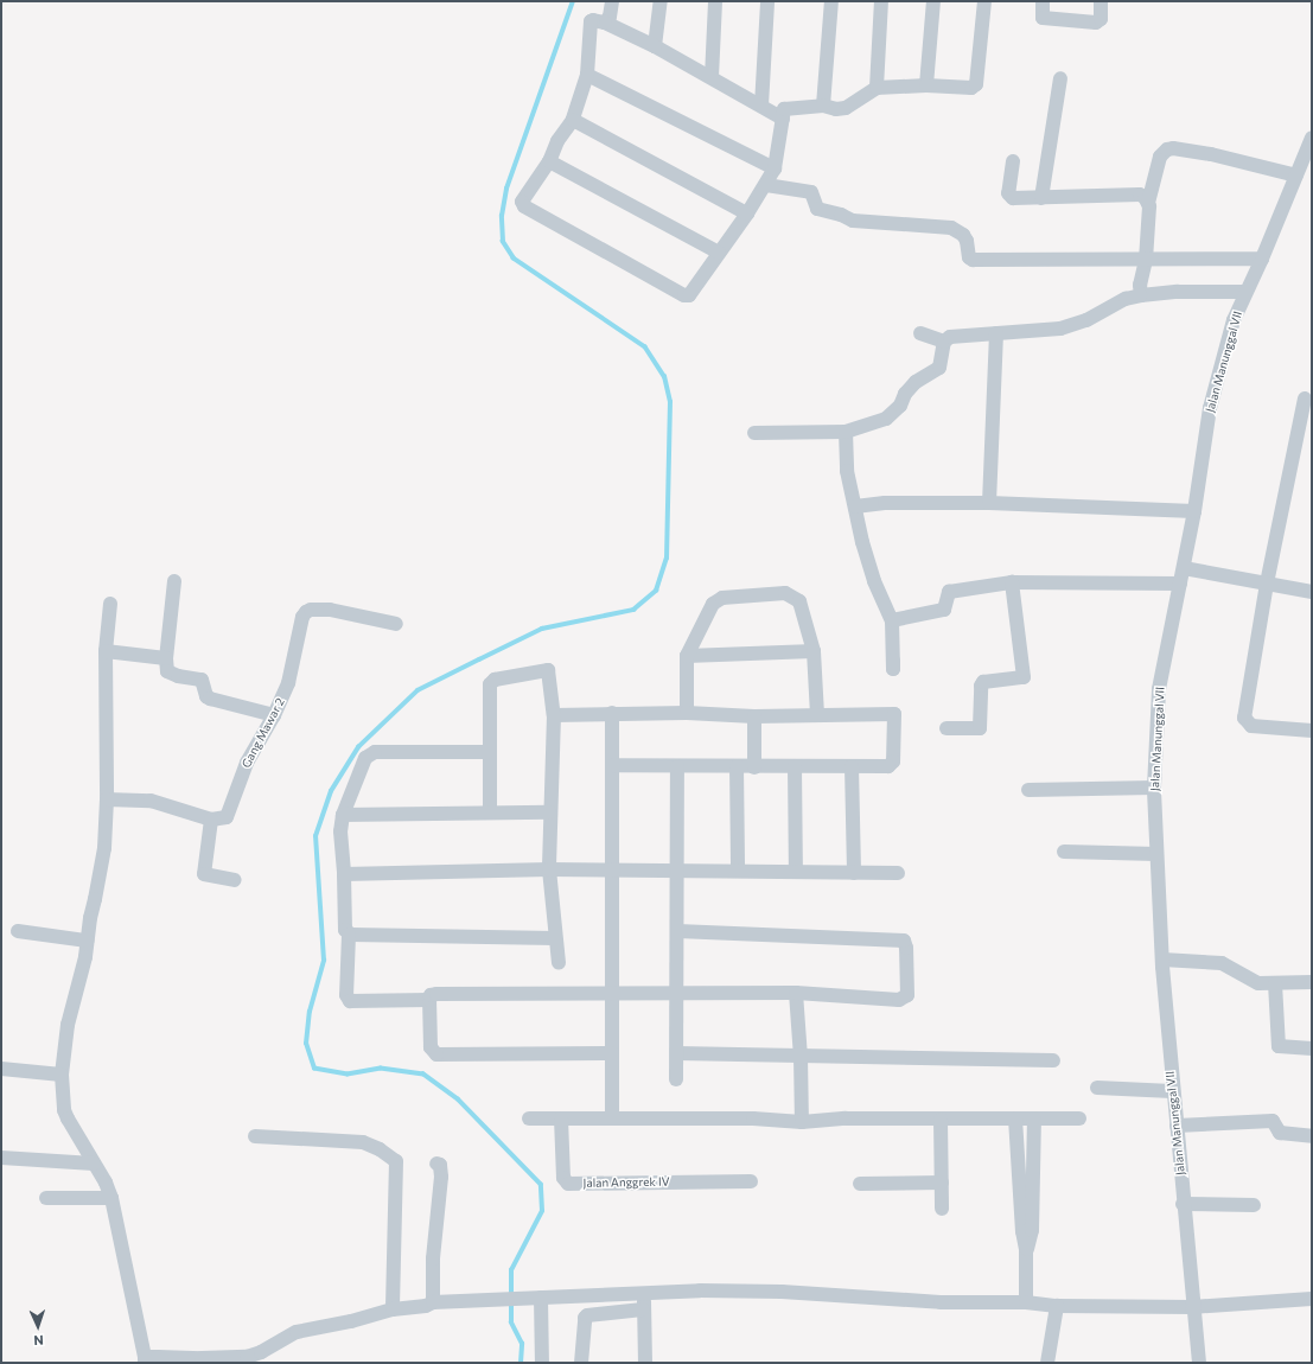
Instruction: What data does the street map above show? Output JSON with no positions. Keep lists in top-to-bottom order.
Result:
{
  "streets": {
    "street": ["Jalan Manunggal VII", "Gang Mawar 2", "Jalan Anggrek IV"]
  },
  "north": "bottom"
}
